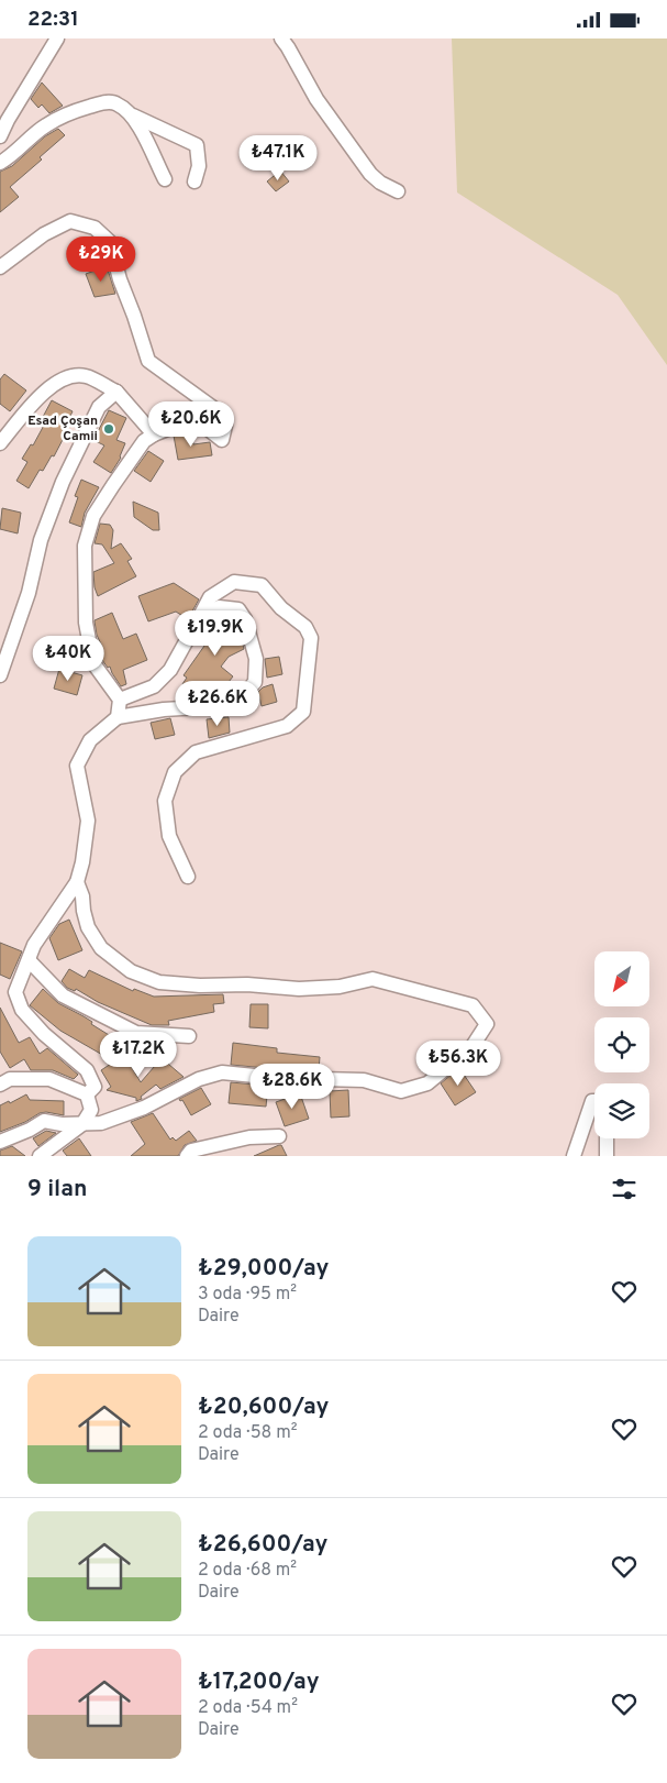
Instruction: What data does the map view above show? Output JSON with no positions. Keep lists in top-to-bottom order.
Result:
{
  "places": ["Esad Çoşan Camii"],
  "north": "bottom left",
  "page": {
    "status": "22:31",
    "price": [
      "₺47.1K",
      "₺29K",
      "₺20.6K",
      "₺19.9K",
      "₺40K",
      "₺26.6K",
      "₺17.2K",
      "₺56.3K",
      "₺28.6K"
    ],
    "heading": "9 ilan",
    "list": [
      {
        "name": "₺29,000/ay",
        "note": "3 oda · 95 m² · Daire"
      },
      {
        "name": "₺20,600/ay",
        "note": "2 oda · 58 m² · Daire"
      },
      {
        "name": "₺26,600/ay",
        "note": "2 oda · 68 m² · Daire"
      },
      {
        "name": "₺17,200/ay",
        "note": "2 oda · 54 m² · Daire"
      }
    ]
  }
}
